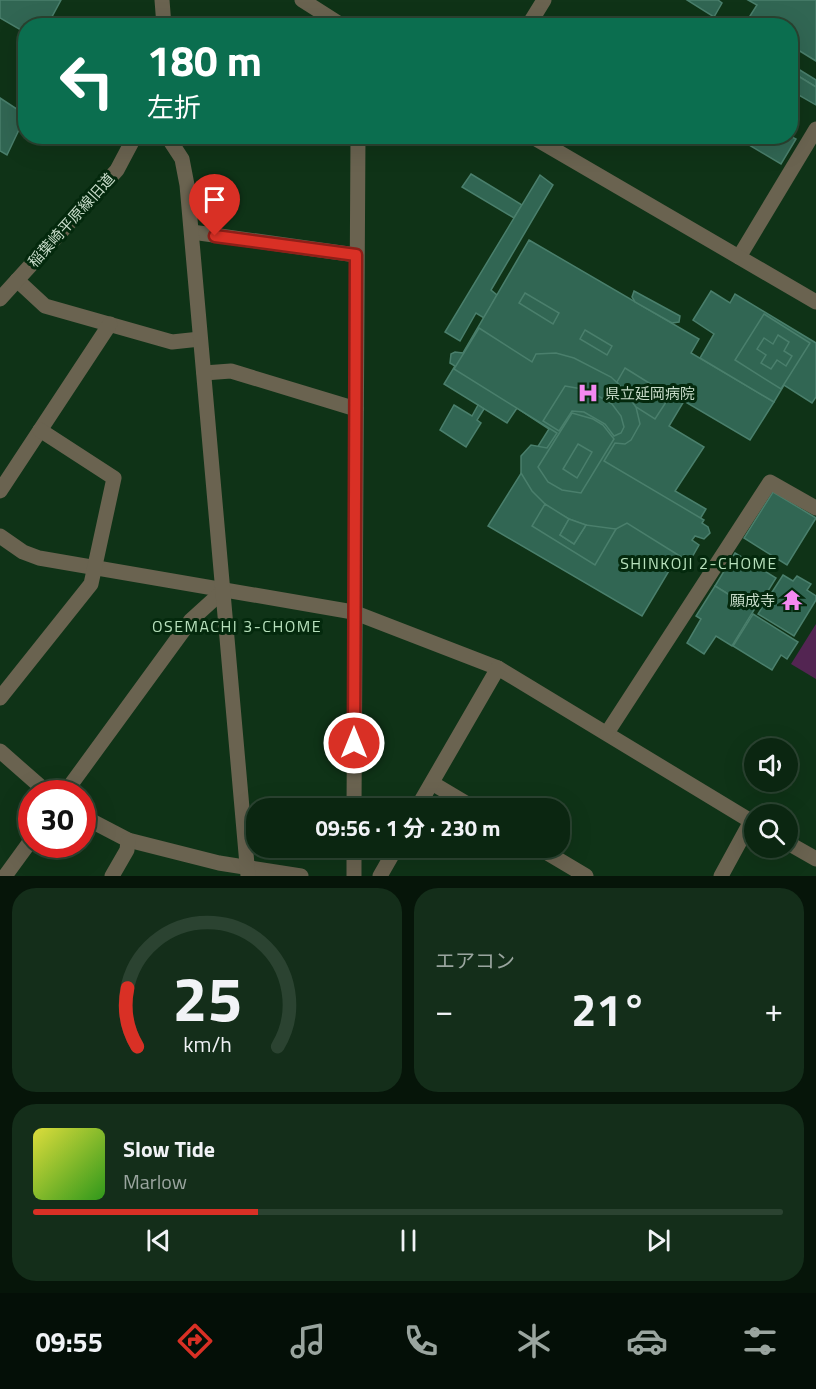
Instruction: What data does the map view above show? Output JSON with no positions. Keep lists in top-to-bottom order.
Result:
{
  "streets": {
    "street": ["稲葉崎平原線旧道"]
  },
  "districts": ["SHINKOJI 2-CHOME", "OSEMACHI 3-CHOME"],
  "places": {
    "hospital": ["県立延岡病院"],
    "temple": ["願成寺"]
  },
  "page": {
    "turn": ["180 m", "左折"],
    "limit": "30",
    "trip": "09:56 · 1 分 · 230 m",
    "tile": "エアコン",
    "heat": ["−", "21°", "+"],
    "song": ["Slow Tide", "Marlow"],
    "tabs": "09:55",
    "gauge": ["25", "km/h"]
  }
}
